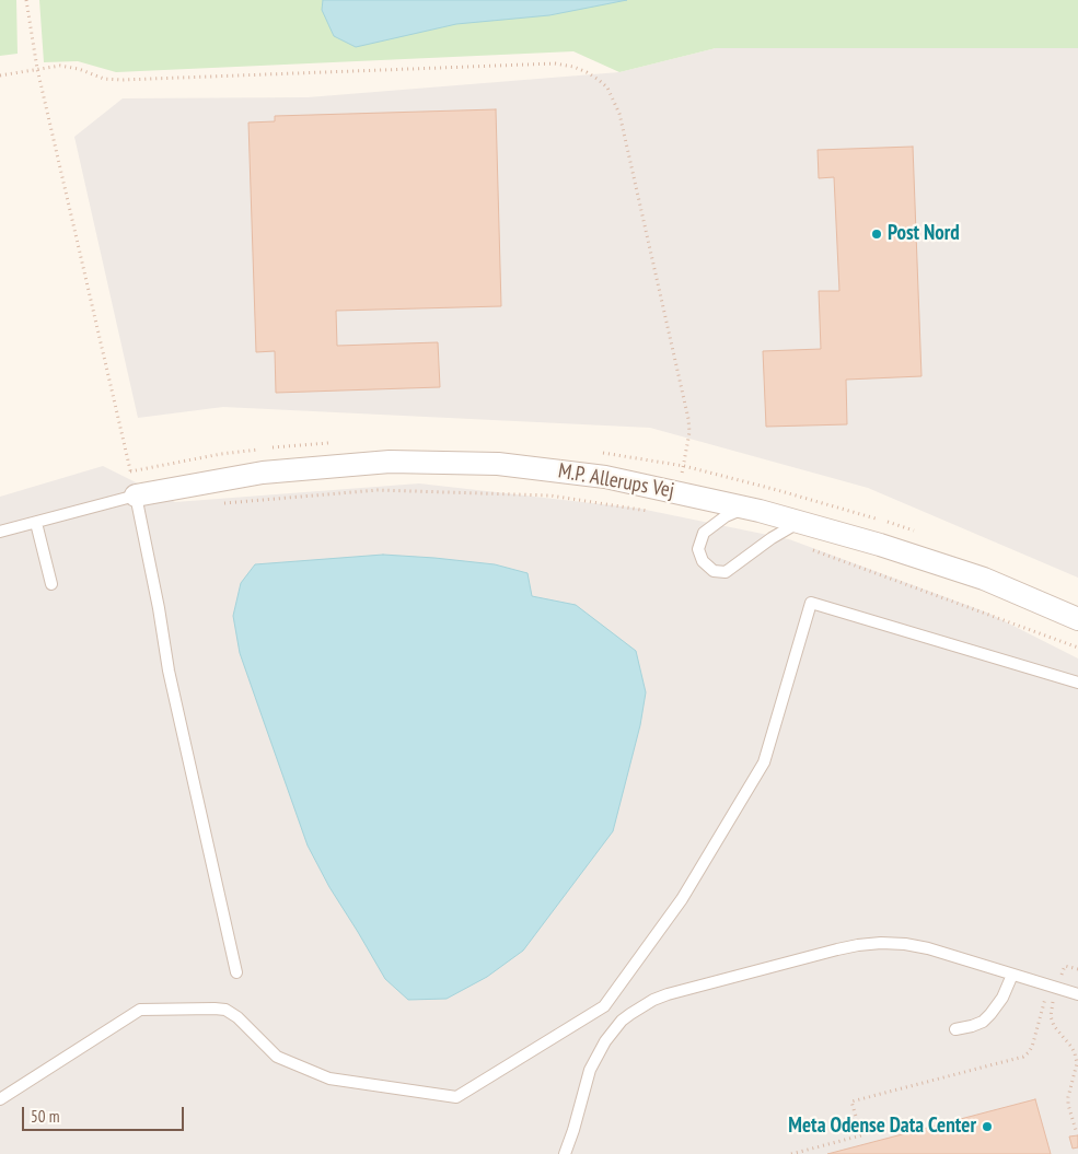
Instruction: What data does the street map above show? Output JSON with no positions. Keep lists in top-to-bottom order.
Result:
{
  "streets": {
    "street": ["M.P. Allerups Vej"]
  },
  "places": ["Post Nord", "Meta Odense Data Center"],
  "scale_bar": "50 m"
}
